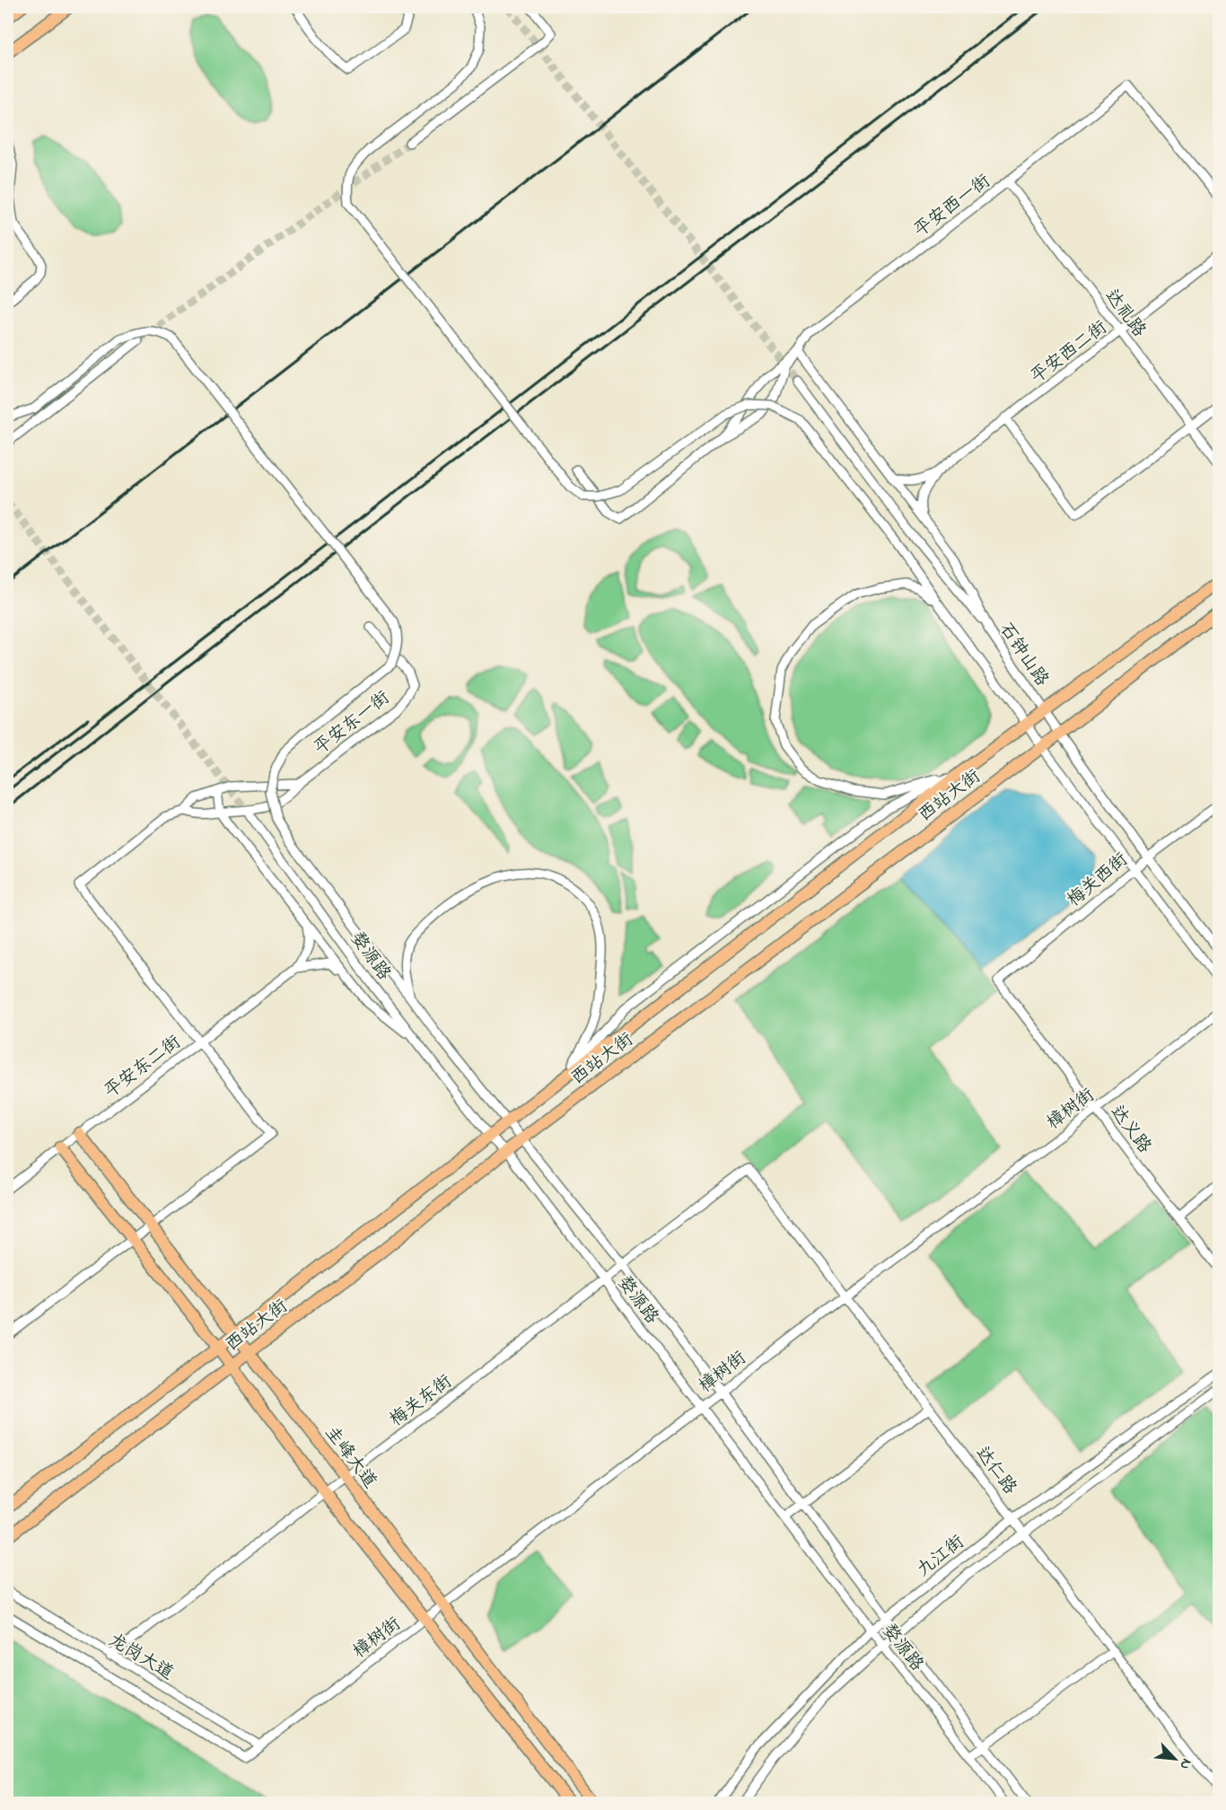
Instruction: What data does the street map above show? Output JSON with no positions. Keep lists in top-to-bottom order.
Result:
{
  "streets": {
    "main road": ["西站大街", "圭峰大道"],
    "street": [
      "平安西一街",
      "达礼路",
      "平安西二街",
      "石钟山路",
      "平安东一街",
      "梅关西街",
      "婺源路",
      "平安东二街",
      "樟树街",
      "达义路",
      "梅关东街",
      "达仁路",
      "九江街",
      "龙岗大道"
    ]
  },
  "crossings": [
    ["平安西一街", "达礼路"],
    ["达礼路", "平安西二街"],
    ["石钟山路", "西站大街"],
    ["石钟山路", "梅关西街"],
    ["西站大街", "婺源路"],
    ["西站大街", "圭峰大道"],
    ["梅关西街", "达义路"],
    ["婺源路", "樟树街"],
    ["婺源路", "梅关东街"],
    ["婺源路", "九江街"],
    ["平安东二街", "圭峰大道"],
    ["樟树街", "达义路"],
    ["樟树街", "圭峰大道"],
    ["樟树街", "达仁路"],
    ["樟树街", "龙岗大道"],
    ["梅关东街", "圭峰大道"],
    ["梅关东街", "达仁路"],
    ["梅关东街", "龙岗大道"],
    ["达仁路", "九江街"]
  ],
  "north": "bottom right"
}
